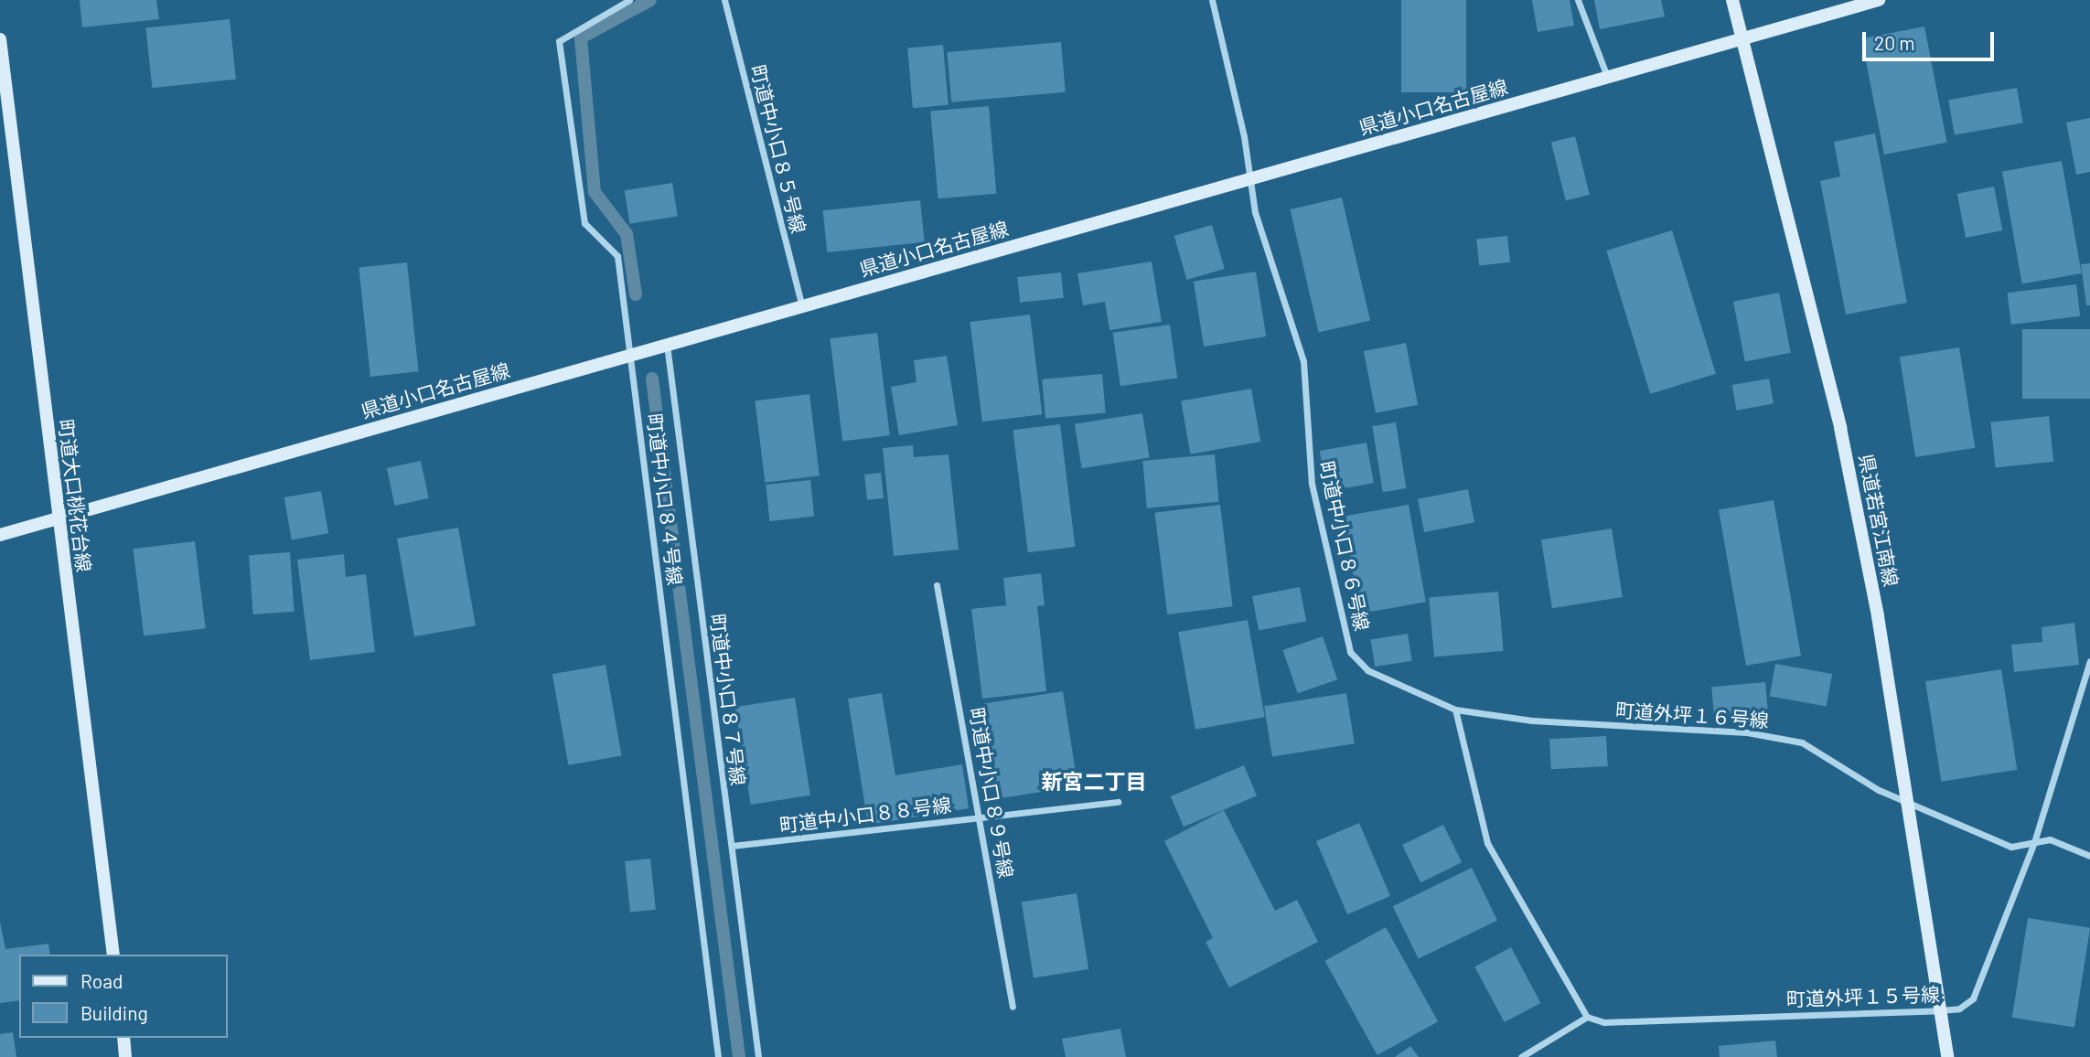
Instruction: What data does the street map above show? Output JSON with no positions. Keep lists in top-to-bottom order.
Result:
{
  "streets": {
    "main road": ["県道小口名古屋線", "町道大口桃花台線", "県道若宮江南線"],
    "street": [
      "町道中小口８５号線",
      "町道中小口８４号線",
      "町道中小口８６号線",
      "町道中小口８７号線",
      "町道外坪１６号線",
      "町道中小口８９号線",
      "町道中小口８８号線",
      "町道外坪１５号線"
    ]
  },
  "crossings": [
    ["県道小口名古屋線", "町道中小口８５号線"],
    ["県道小口名古屋線", "町道大口桃花台線"],
    ["県道小口名古屋線", "町道中小口８４号線"],
    ["県道小口名古屋線", "県道若宮江南線"],
    ["県道小口名古屋線", "町道中小口８６号線"],
    ["県道小口名古屋線", "町道中小口８７号線"],
    ["県道若宮江南線", "町道外坪１６号線"],
    ["県道若宮江南線", "町道外坪１５号線"],
    ["町道中小口８６号線", "町道外坪１６号線"],
    ["町道中小口８７号線", "町道中小口８８号線"],
    ["町道外坪１６号線", "町道外坪１５号線"],
    ["町道中小口８９号線", "町道中小口８８号線"]
  ],
  "districts": ["新宮二丁目"],
  "legend": ["Road", "Building"],
  "scale_bar": "20 m"
}
